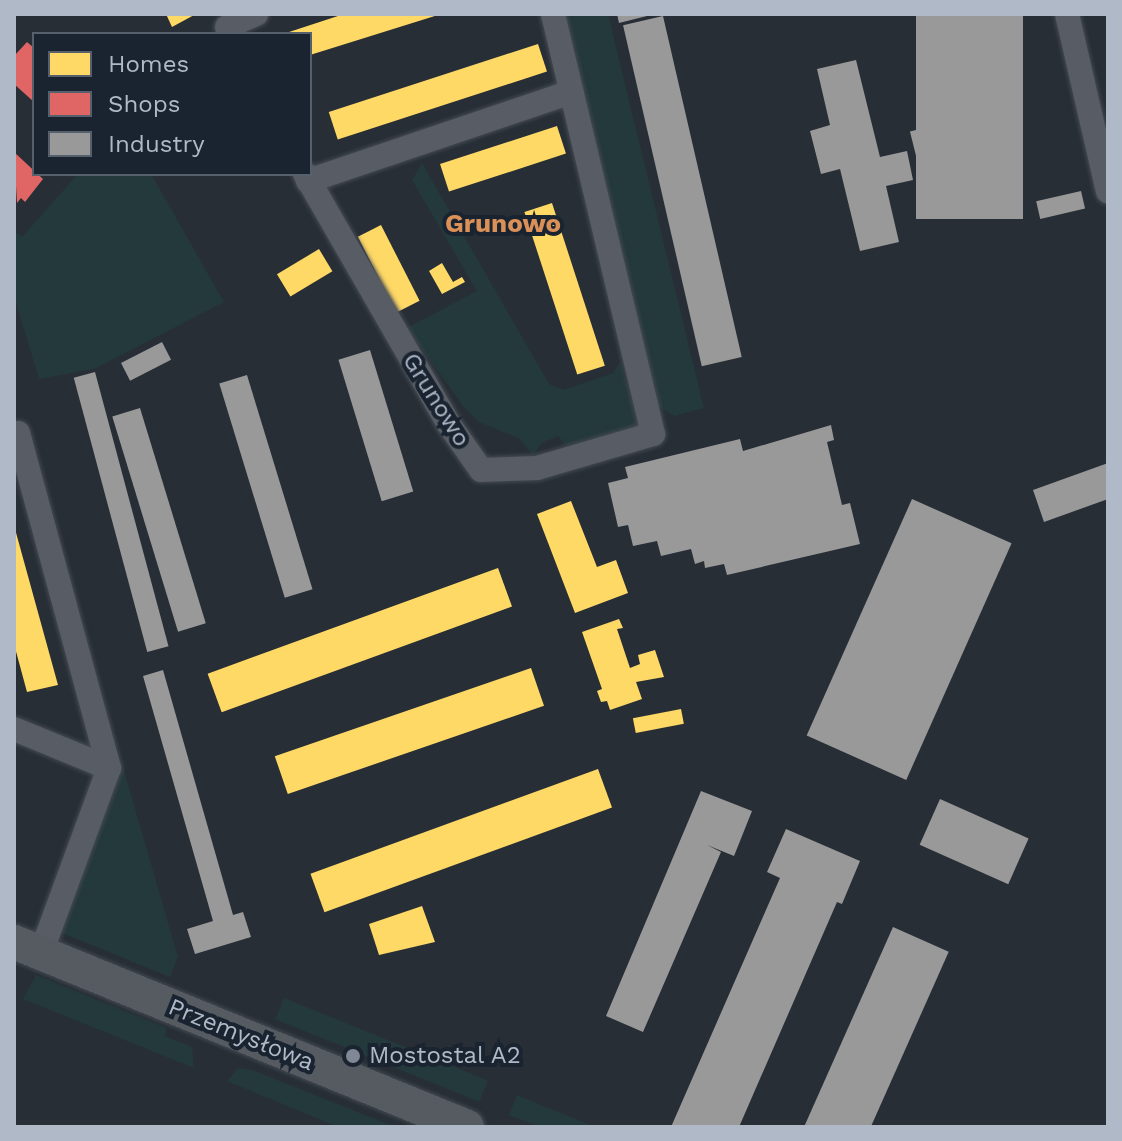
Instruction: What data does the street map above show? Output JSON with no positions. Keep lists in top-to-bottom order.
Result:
{
  "streets": {
    "street": ["Grunowo", "Przemysłowa"]
  },
  "districts": ["Grunowo"],
  "places": ["Mostostal A2"],
  "legend": ["Homes", "Shops", "Industry"]
}
